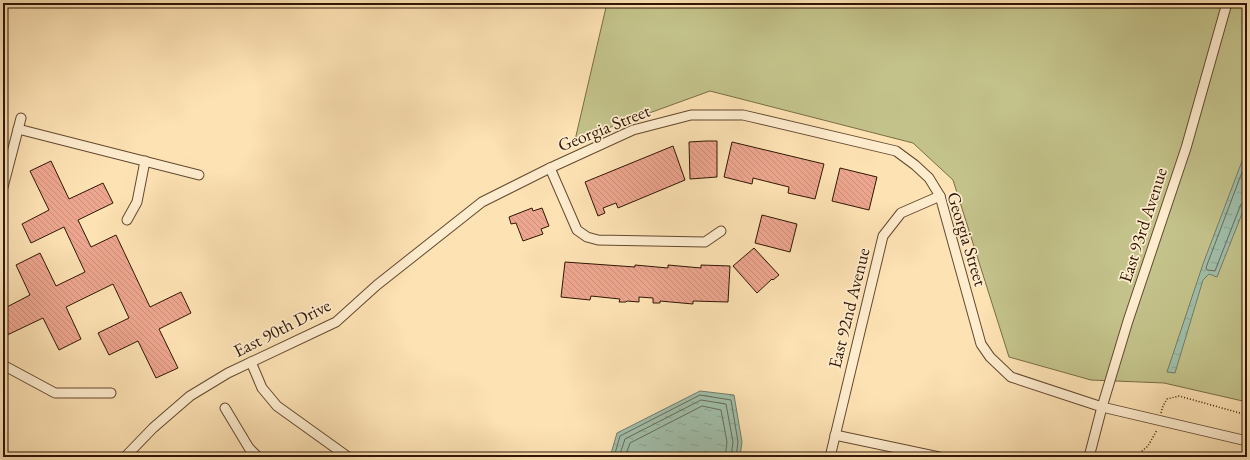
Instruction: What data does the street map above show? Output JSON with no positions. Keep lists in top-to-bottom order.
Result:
{
  "streets": {
    "street": [
      "Georgia Street",
      "East 93rd Avenue",
      "East 92nd Avenue",
      "East 90th Drive"
    ]
  },
  "crossings": [
    ["Georgia Street", "East 93rd Avenue"],
    ["Georgia Street", "East 92nd Avenue"],
    ["Georgia Street", "East 90th Drive"]
  ]
}
